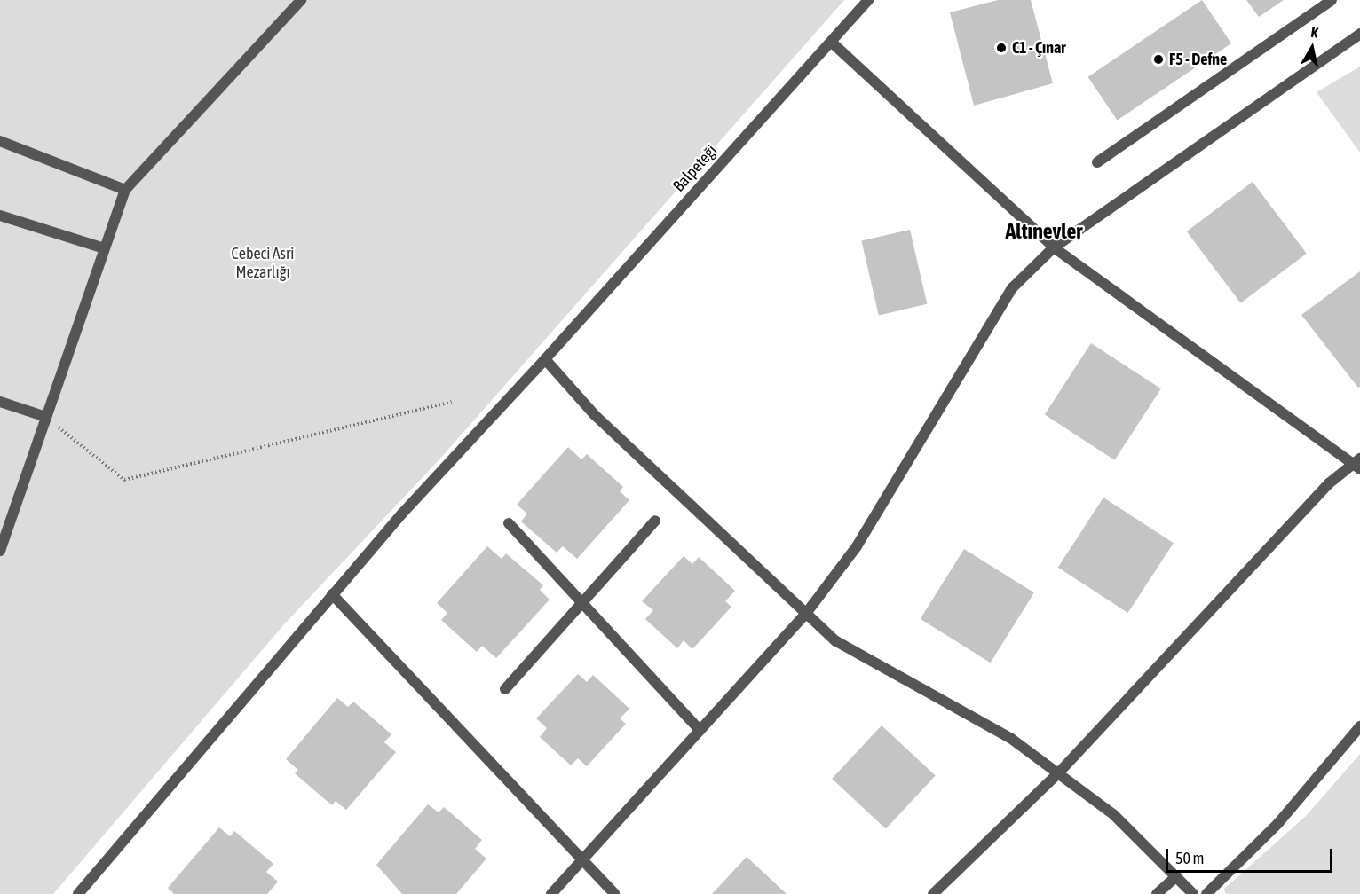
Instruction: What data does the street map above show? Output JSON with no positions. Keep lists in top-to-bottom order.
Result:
{
  "streets": {
    "street": ["Balpeteği"]
  },
  "districts": ["Altınevler"],
  "parks": ["Cebeci Asri Mezarlığı"],
  "places": ["C1 - Çınar", "F5 - Defne"],
  "scale_bar": "50 m",
  "north": "top"
}
